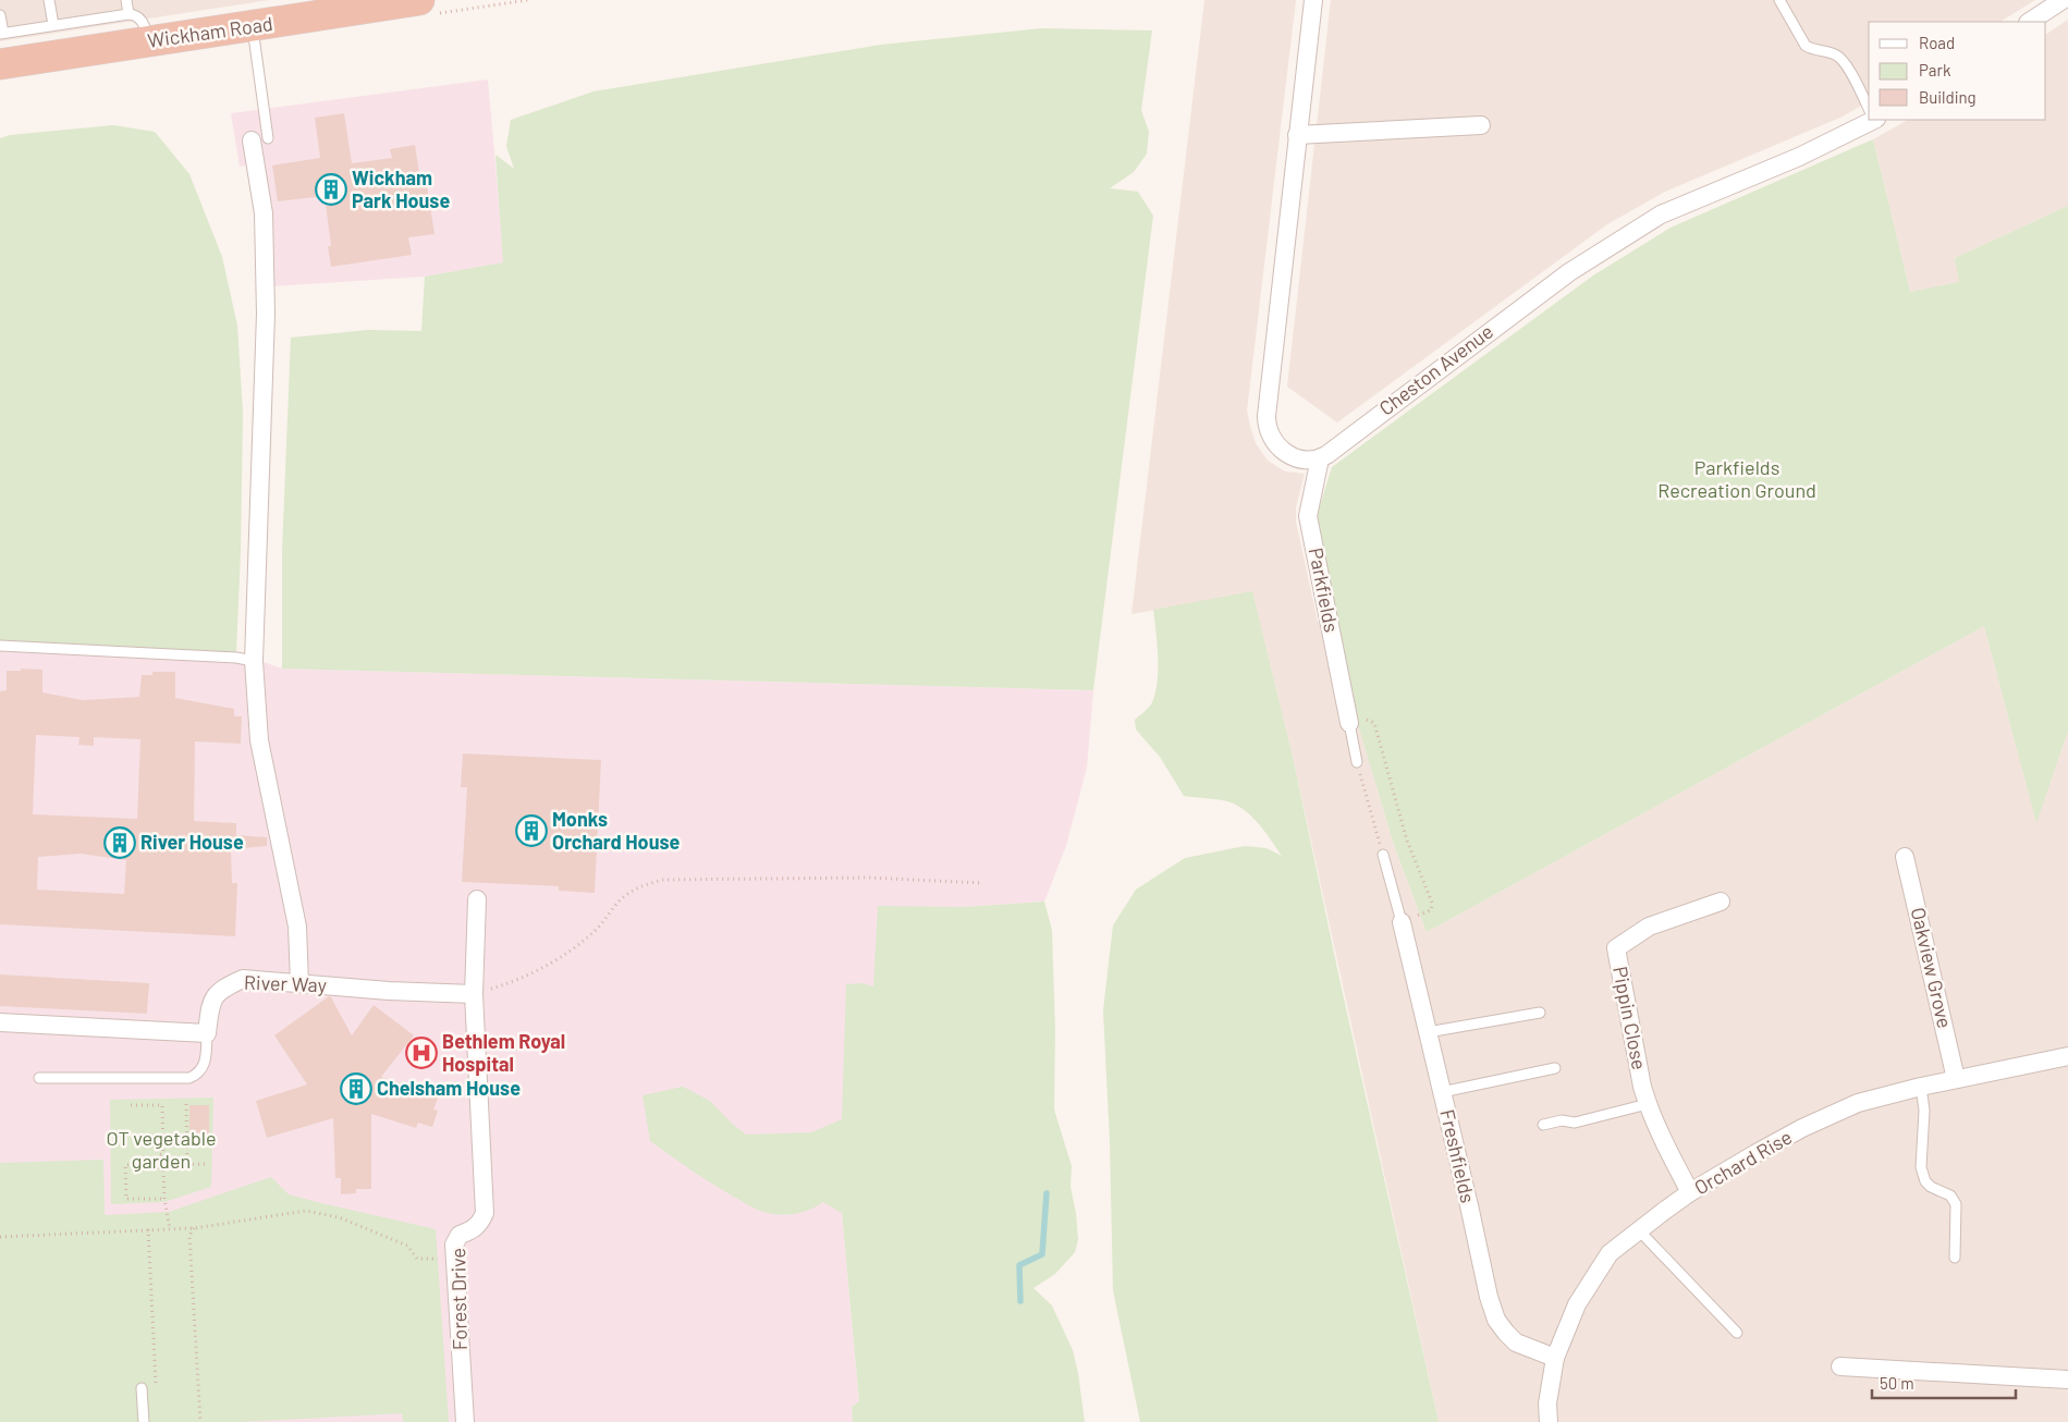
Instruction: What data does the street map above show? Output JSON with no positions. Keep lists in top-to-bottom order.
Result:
{
  "streets": {
    "highway": ["Wickham Road"],
    "street": [
      "Cheston Avenue",
      "Parkfields",
      "Oakview Grove",
      "River Way",
      "Pippin Close",
      "Freshfields",
      "Orchard Rise",
      "Forest Drive"
    ]
  },
  "crossings": [
    ["Cheston Avenue", "Parkfields"],
    ["Oakview Grove", "Orchard Rise"],
    ["River Way", "Forest Drive"],
    ["Pippin Close", "Orchard Rise"],
    ["Freshfields", "Orchard Rise"]
  ],
  "parks": ["Parkfields Recreation Ground", "OT vegetable garden"],
  "places": {
    "building": [
      "Wickham Park House",
      "Monks Orchard House",
      "River House",
      "Chelsham House"
    ],
    "hospital": ["Bethlem Royal Hospital"]
  },
  "legend": ["Road", "Park", "Building"],
  "scale_bar": "50 m"
}
